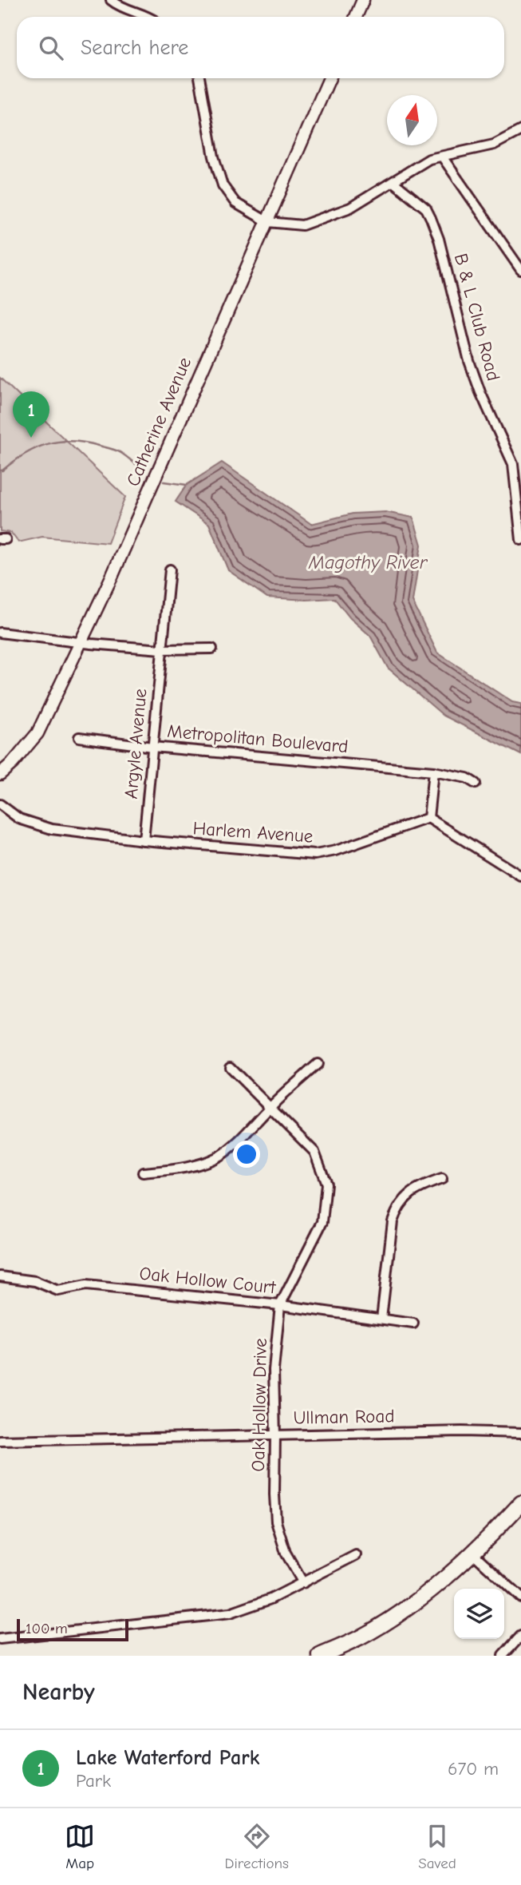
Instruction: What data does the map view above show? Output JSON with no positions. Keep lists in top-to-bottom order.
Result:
{
  "streets": {
    "street": [
      "B & L Club Road",
      "Catherine Avenue",
      "Metropolitan Boulevard",
      "Argyle Avenue",
      "Harlem Avenue",
      "Oak Hollow Court",
      "Oak Hollow Drive",
      "Ullman Road"
    ]
  },
  "crossings": [
    ["Metropolitan Boulevard", "Argyle Avenue"],
    ["Argyle Avenue", "Harlem Avenue"],
    ["Oak Hollow Court", "Oak Hollow Drive"],
    ["Oak Hollow Drive", "Ullman Road"]
  ],
  "water": ["Magothy River"],
  "scale_bar": "100 m",
  "north": "top",
  "page": {
    "search": "Search here",
    "pins": "1",
    "scale": "100 m",
    "heading": "Nearby",
    "list": [
      {
        "mark": "1",
        "name": "Lake Waterford Park",
        "note": "Park",
        "value": "670 m"
      }
    ],
    "nav": ["Map", "Directions", "Saved"]
  }
}
